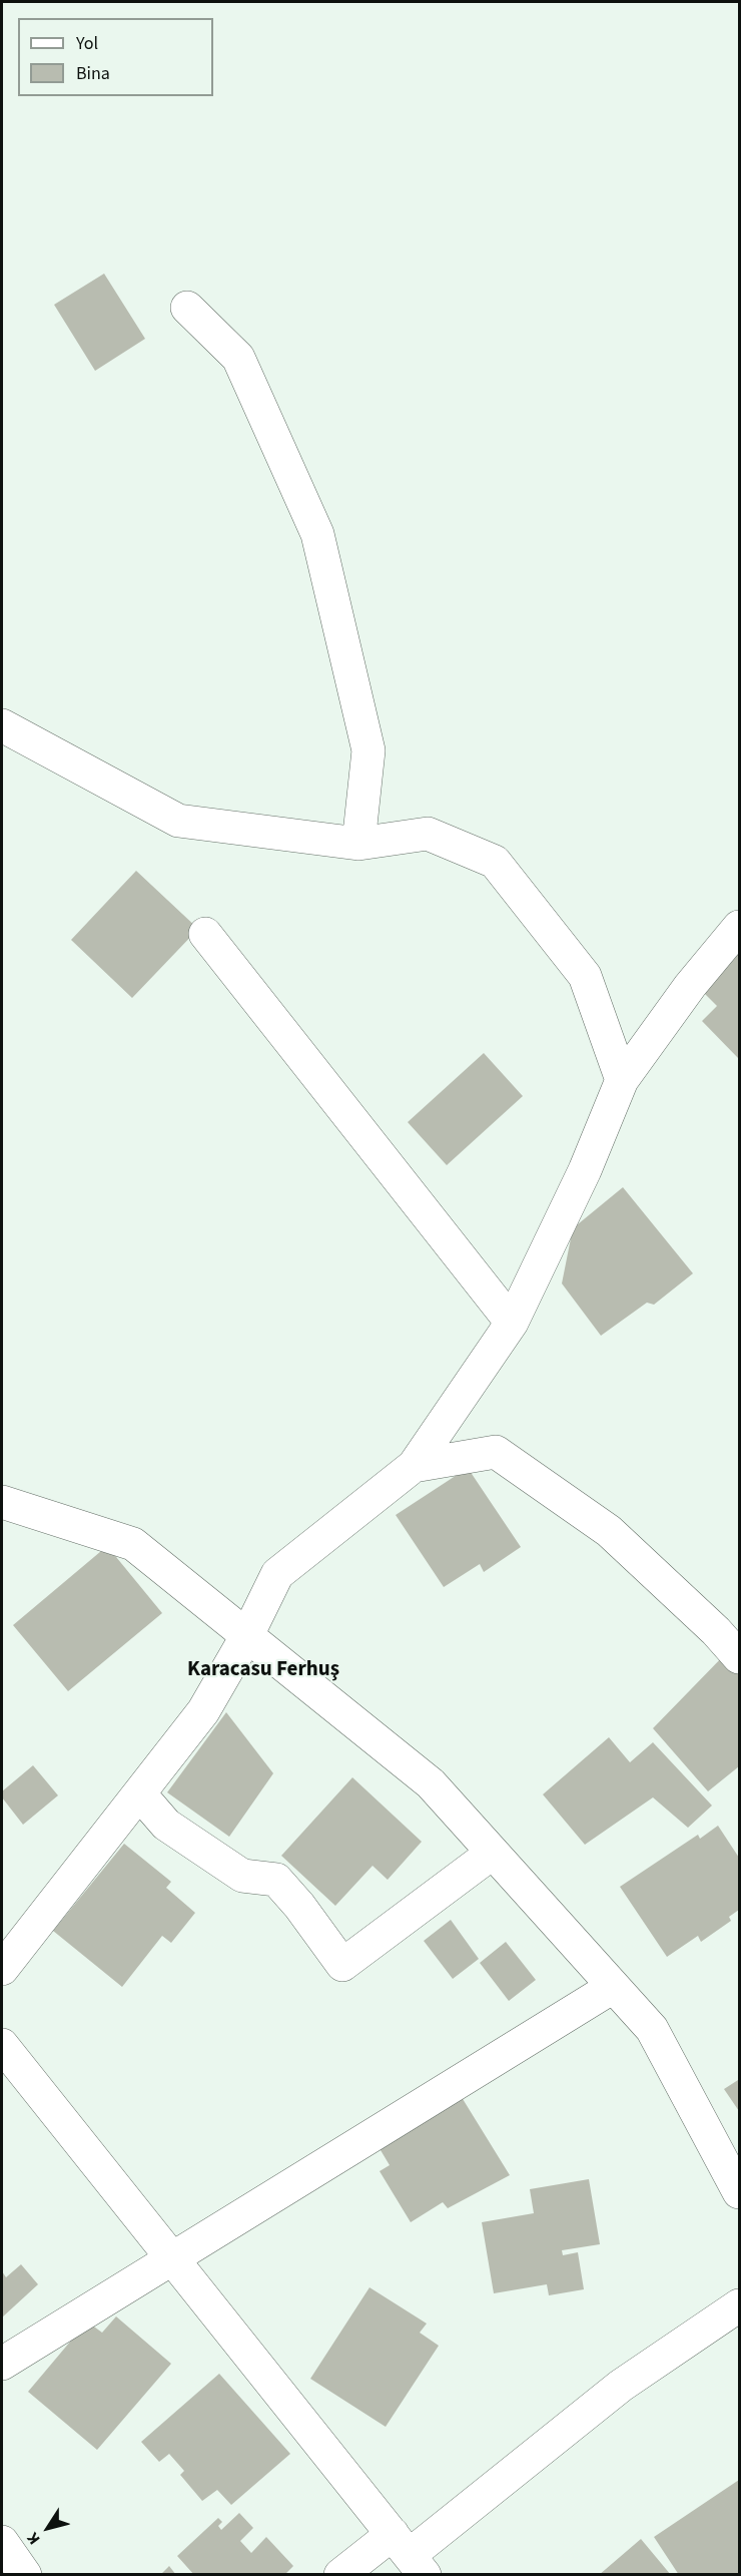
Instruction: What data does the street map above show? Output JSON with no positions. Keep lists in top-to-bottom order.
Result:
{
  "districts": ["Karacasu Ferhuş"],
  "legend": ["Yol", "Bina"],
  "north": "bottom left"
}
